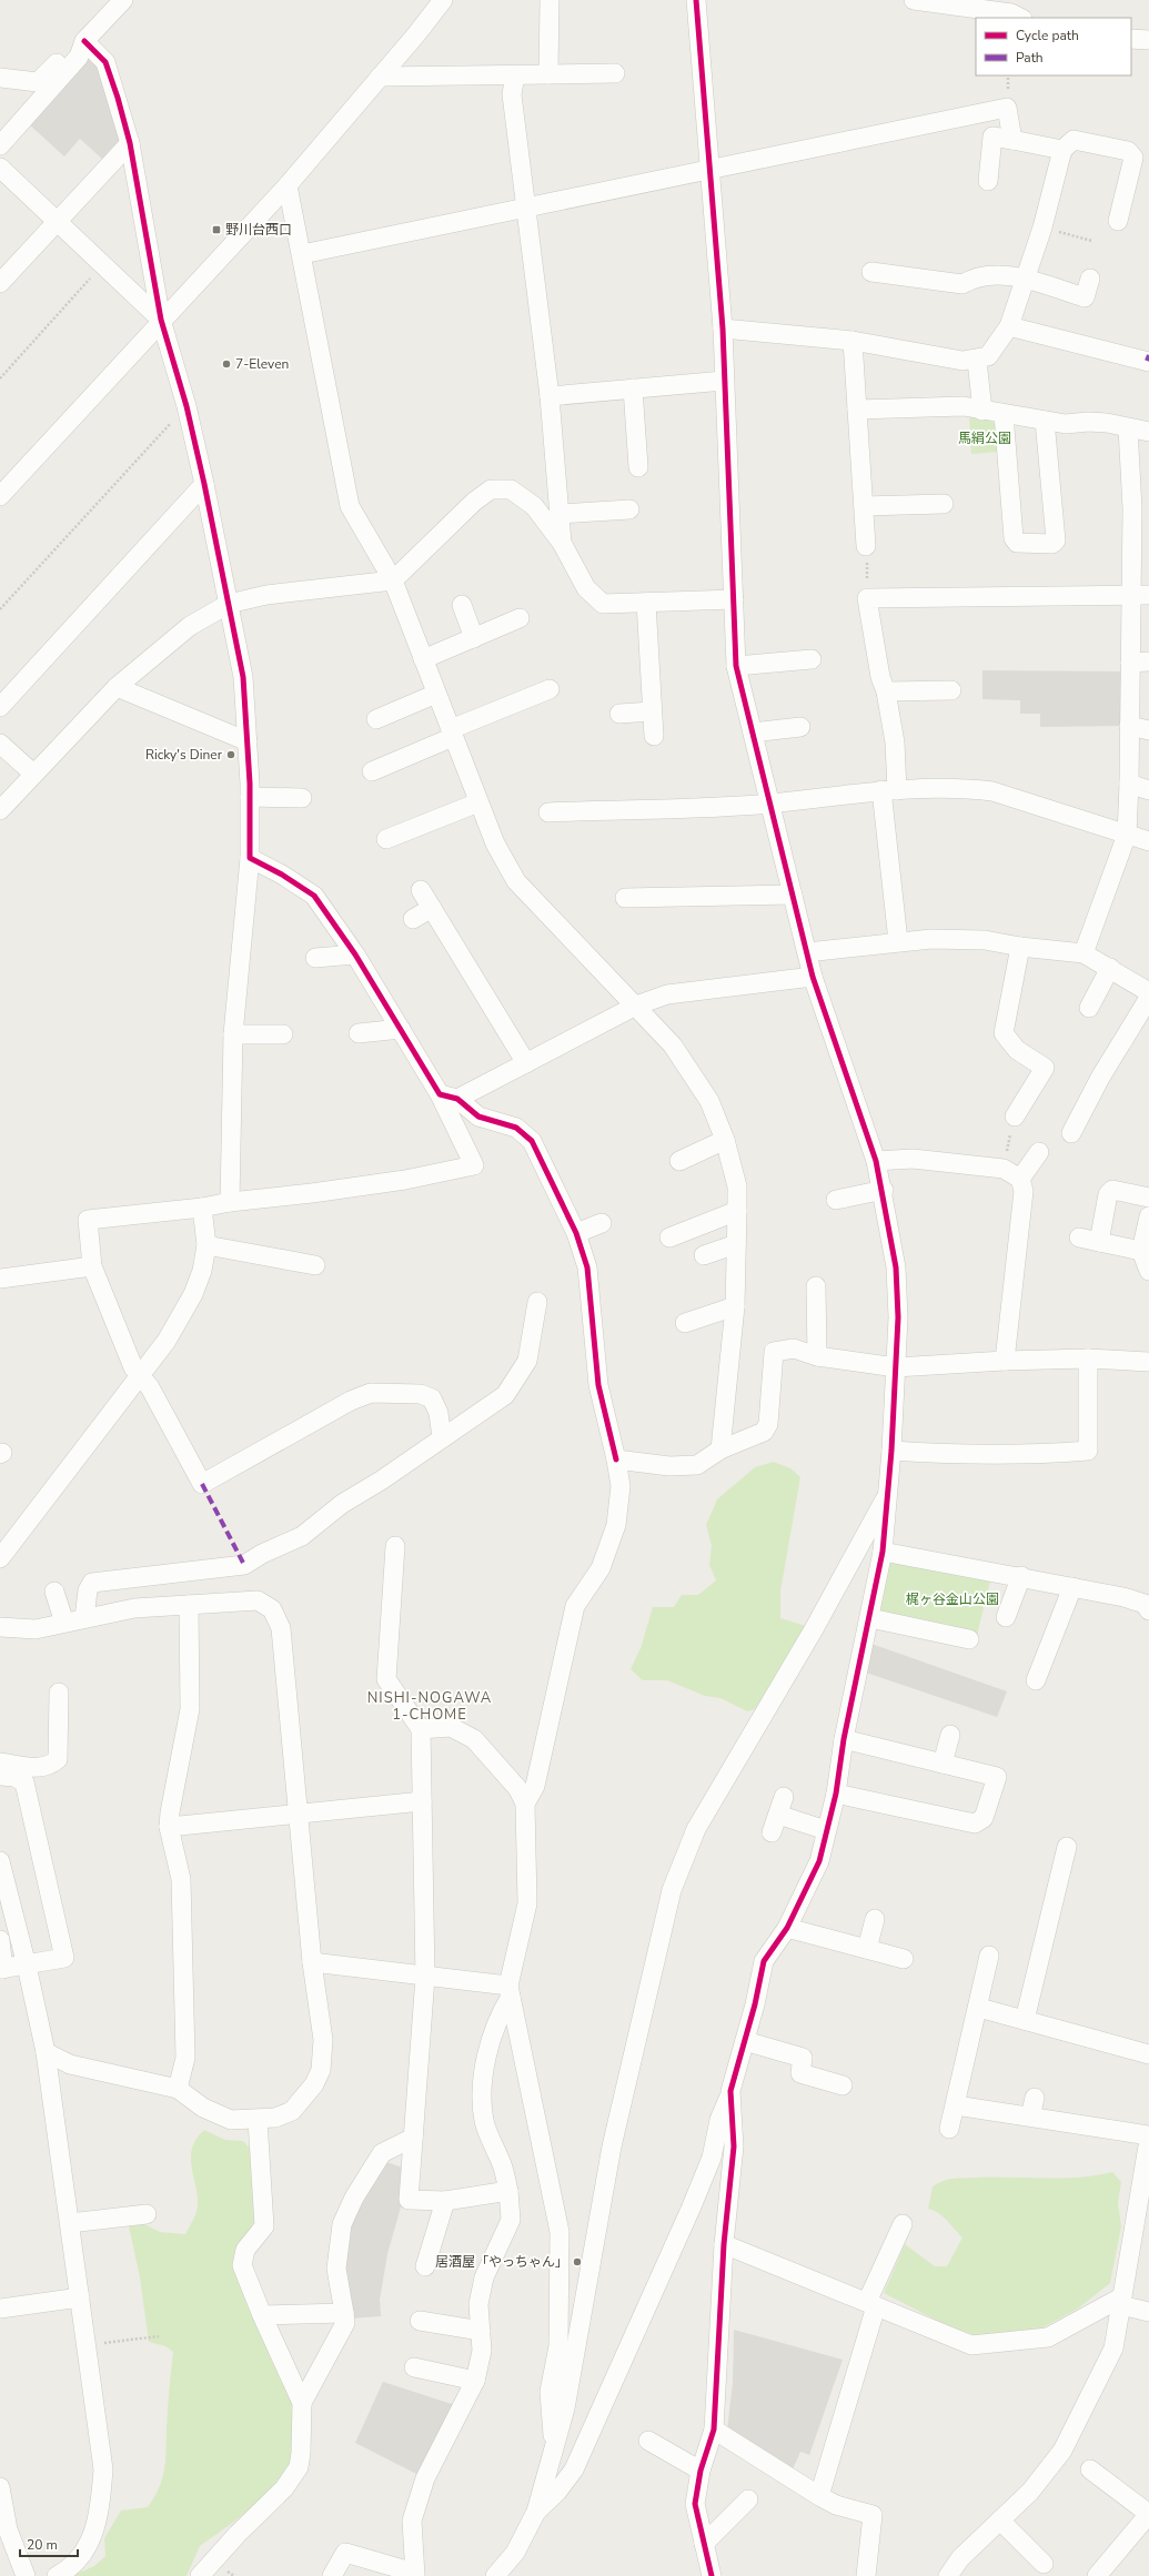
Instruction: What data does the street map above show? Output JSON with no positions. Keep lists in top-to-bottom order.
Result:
{
  "districts": ["NISHI-NOGAWA 1-CHOME"],
  "parks": ["馬絹公園", "梶ヶ谷金山公園"],
  "places": {
    "transit": ["野川台西口"],
    "other": ["7-Eleven", "Ricky's Diner", "居酒屋「やっちゃん」"]
  },
  "legend": ["Cycle path", "Path"],
  "scale_bar": "20 m"
}
